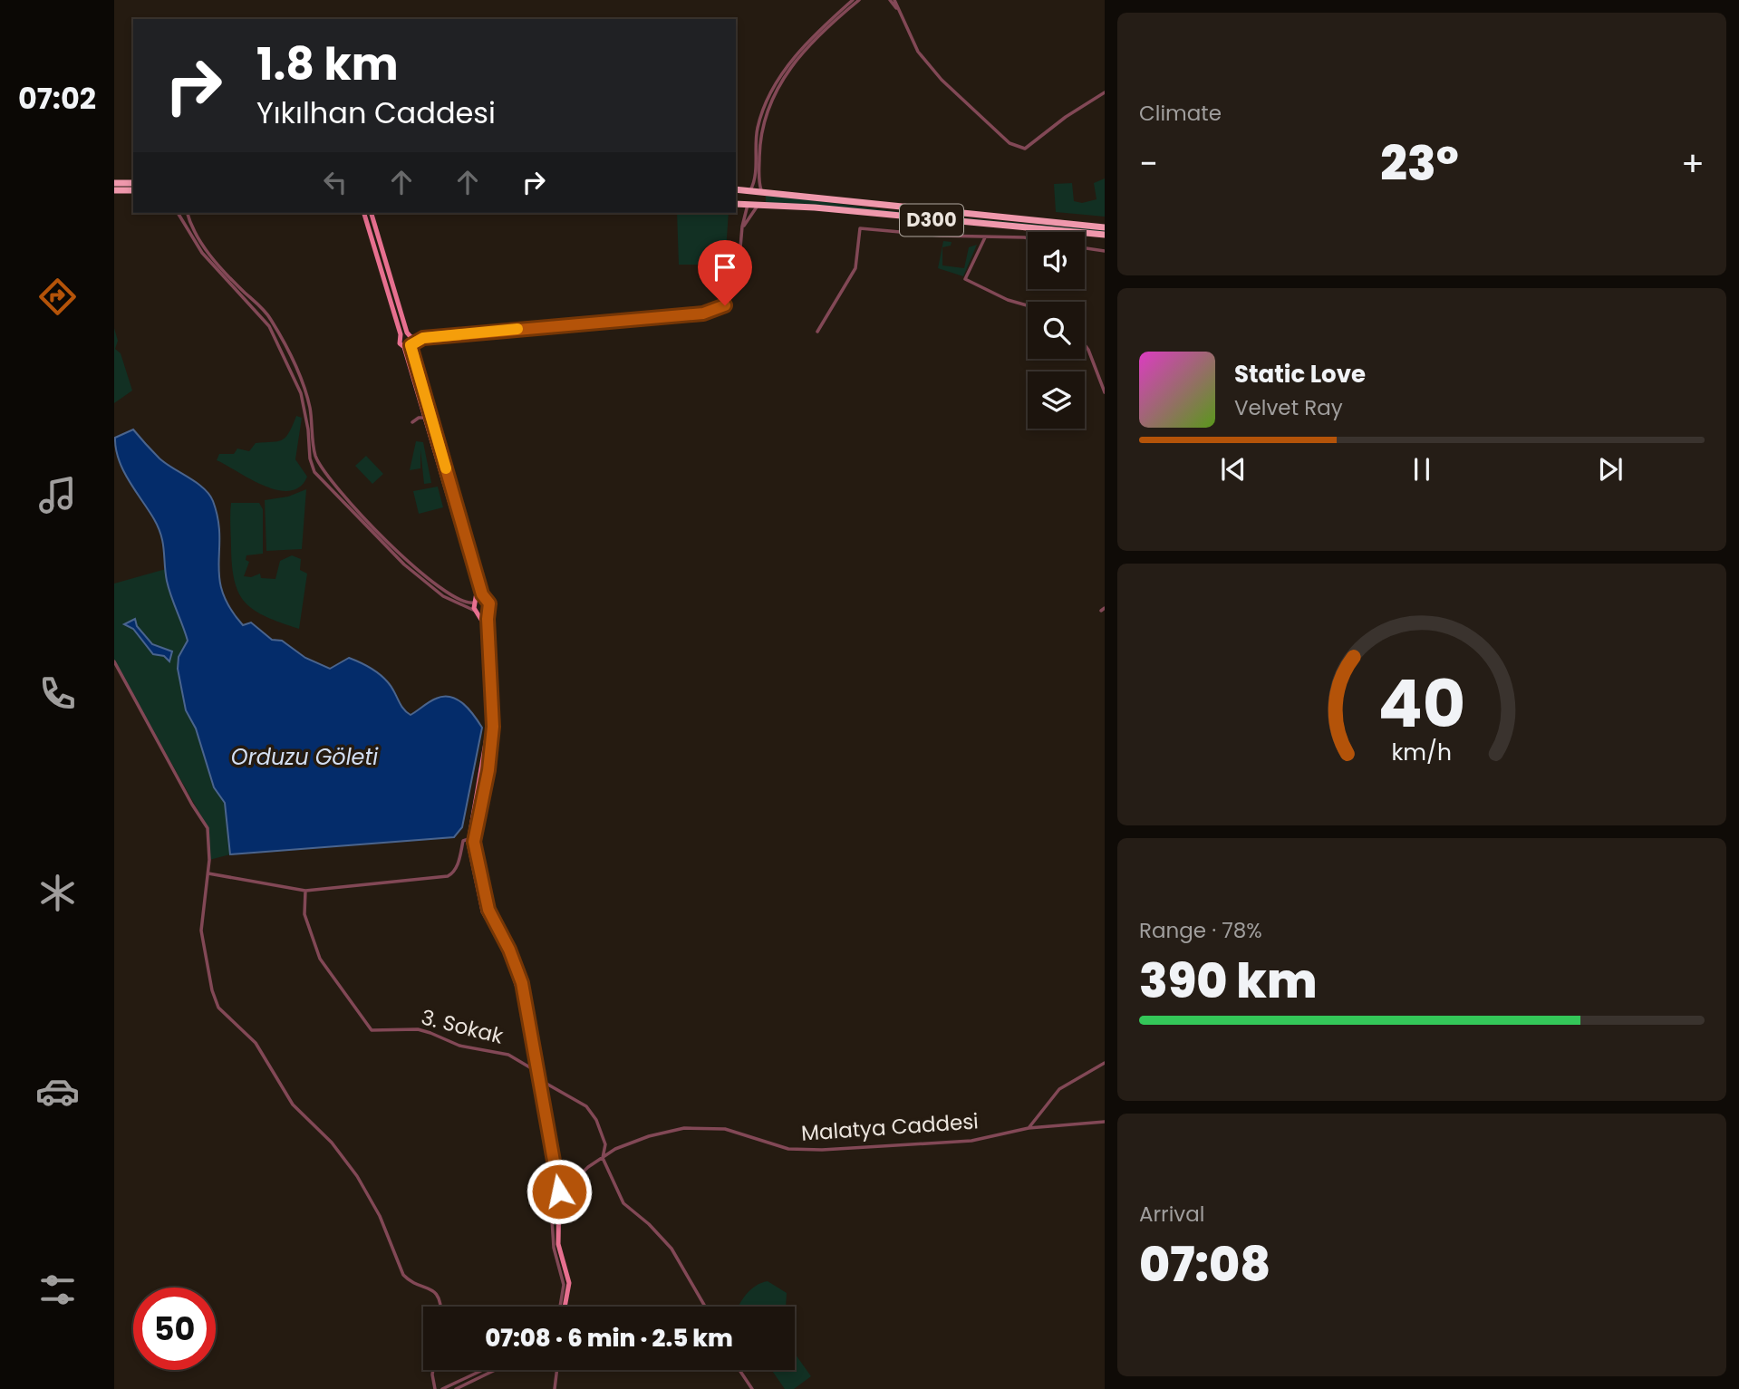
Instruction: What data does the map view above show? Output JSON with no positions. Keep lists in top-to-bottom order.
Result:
{
  "streets": {
    "highway": ["D300"],
    "street": ["3. Sokak", "Malatya Caddesi"]
  },
  "crossings": [
    ["3. Sokak", "Malatya Caddesi"]
  ],
  "water": ["Orduzu Göleti"],
  "page": {
    "tabs": "07:02",
    "tile": [
      "Climate",
      ["Range · 78%", "390 km"],
      ["Arrival", "07:08"]
    ],
    "turn": ["1.8 km", "Yıkılhan Caddesi"],
    "heat": ["−", "23°", "+"],
    "song": ["Static Love", "Velvet Ray"],
    "limit": "50",
    "trip": "07:08 · 6 min · 2.5 km",
    "gauge": ["40", "km/h"]
  }
}
